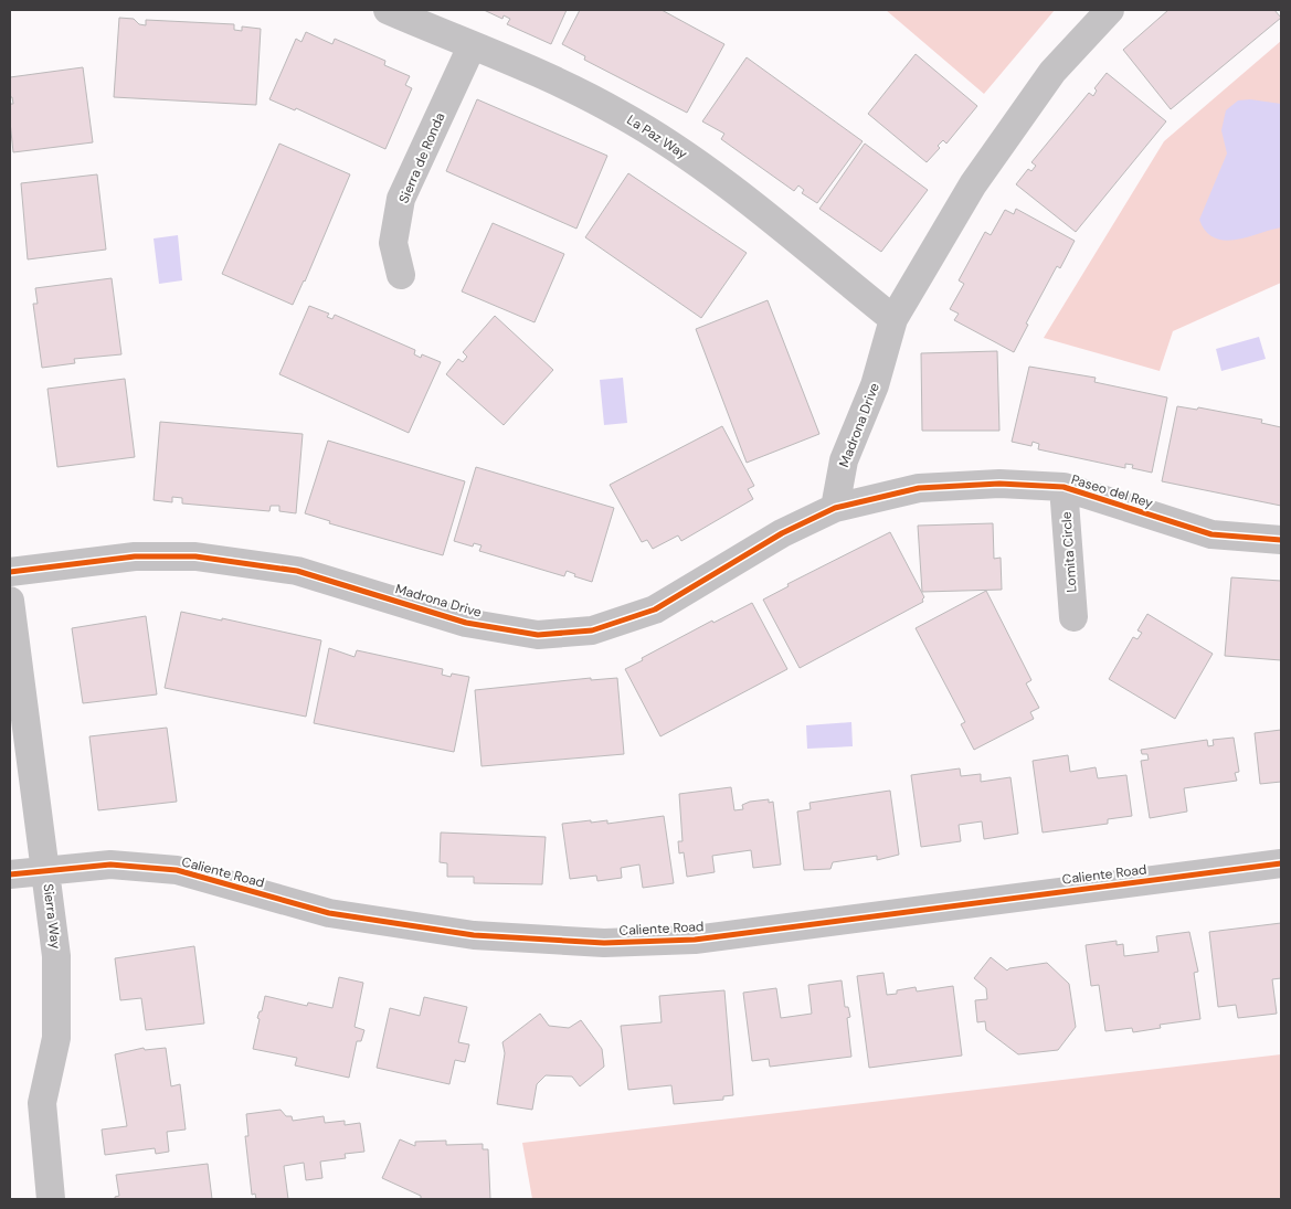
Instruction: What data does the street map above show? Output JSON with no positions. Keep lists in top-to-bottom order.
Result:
{
  "streets": {
    "street": [
      "La Paz Way",
      "Sierra de Ronda",
      "Madrona Drive",
      "Paseo del Rey",
      "Lomita Circle",
      "Caliente Road",
      "Sierra Way"
    ]
  },
  "crossings": [
    ["La Paz Way", "Sierra de Ronda"],
    ["La Paz Way", "Madrona Drive"],
    ["Madrona Drive", "Paseo del Rey"],
    ["Paseo del Rey", "Lomita Circle"],
    ["Caliente Road", "Sierra Way"]
  ]
}
